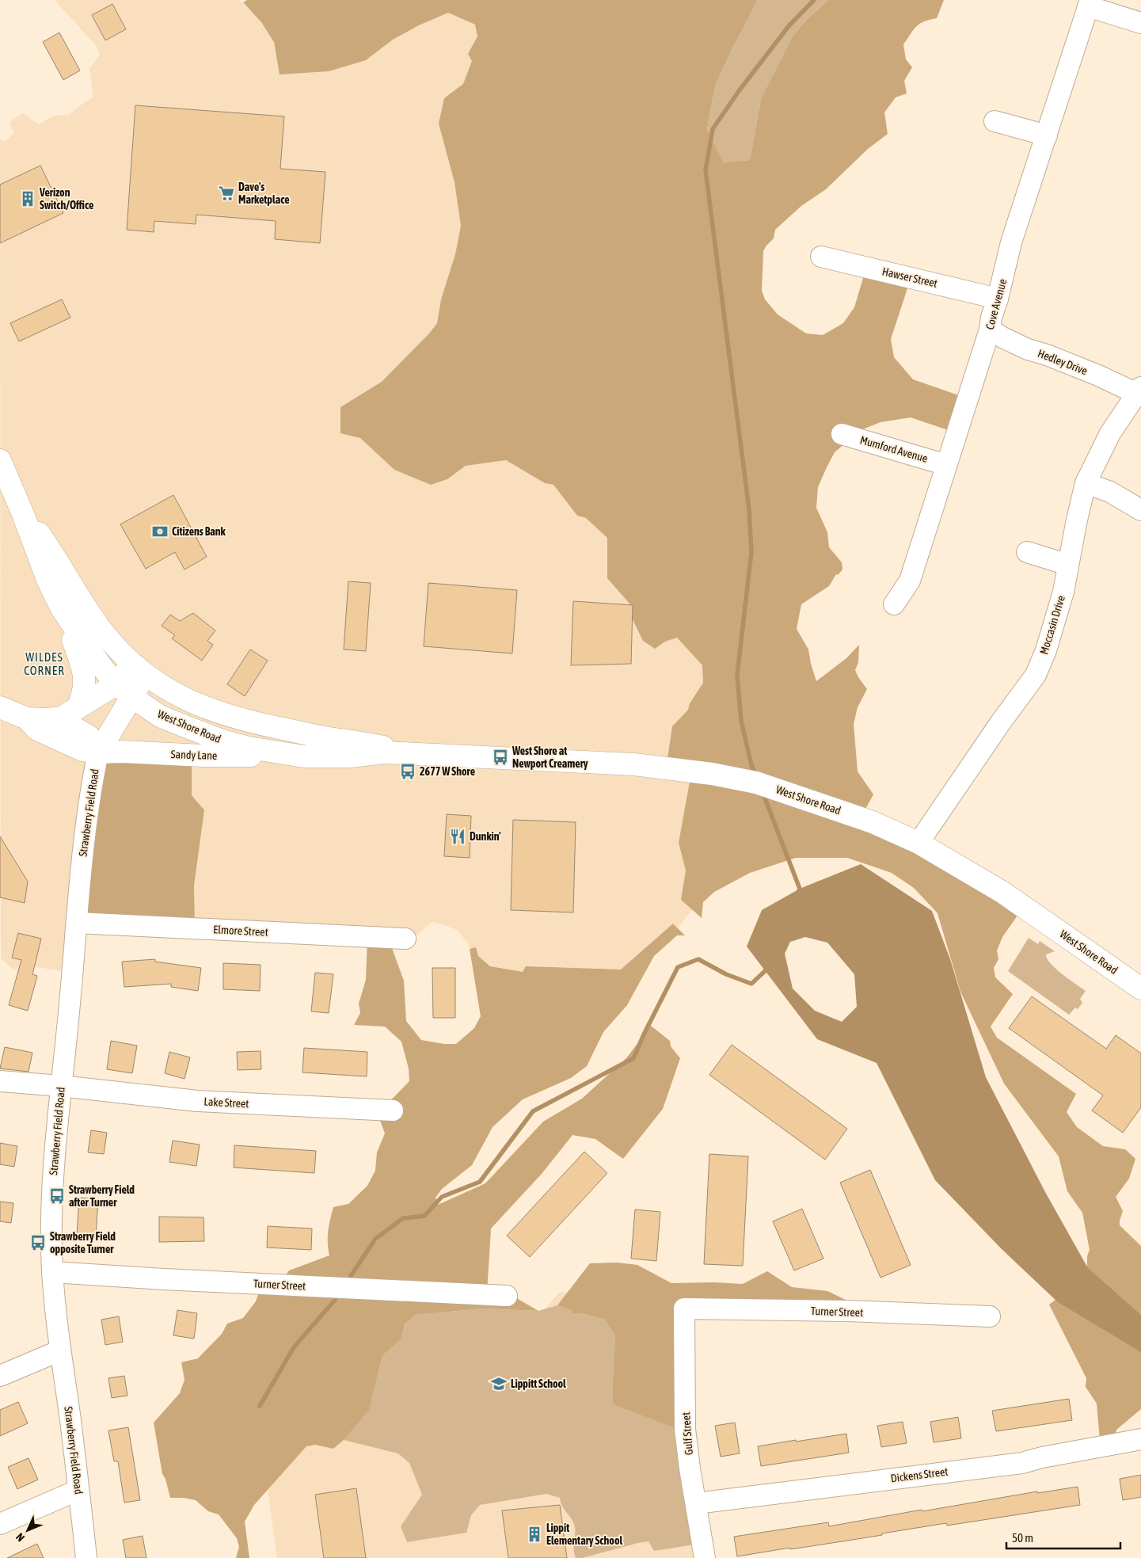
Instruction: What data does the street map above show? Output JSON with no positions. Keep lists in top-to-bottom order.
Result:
{
  "streets": {
    "main road": ["West Shore Road", "Sandy Lane"],
    "street": [
      "Hawser Street",
      "Cove Avenue",
      "Hedley Drive",
      "Mumford Avenue",
      "Moccasin Drive",
      "Strawberry Field Road",
      "Elmore Street",
      "Lake Street",
      "Turner Street",
      "Gulf Street",
      "Dickens Street"
    ]
  },
  "crossings": [
    ["Hawser Street", "Cove Avenue"],
    ["Cove Avenue", "Hedley Drive"],
    ["Cove Avenue", "Mumford Avenue"],
    ["Hedley Drive", "Moccasin Drive"],
    ["Moccasin Drive", "West Shore Road"],
    ["West Shore Road", "Sandy Lane"],
    ["Sandy Lane", "Strawberry Field Road"],
    ["Strawberry Field Road", "Elmore Street"],
    ["Strawberry Field Road", "Lake Street"],
    ["Strawberry Field Road", "Turner Street"],
    ["Turner Street", "Gulf Street"],
    ["Gulf Street", "Dickens Street"]
  ],
  "districts": ["WILDES CORNER"],
  "places": {
    "supermarket": ["Dave's Marketplace"],
    "building": ["Verizon Switch/Office", "Lippit Elementary School"],
    "bank": ["Citizens Bank"],
    "bus stop": [
      "West Shore at Newport Creamery",
      "2677 W Shore",
      "Strawberry Field after Turner",
      "Strawberry Field opposite Turner"
    ],
    "restaurant": ["Dunkin'"],
    "school or university": ["Lippitt School"]
  },
  "scale_bar": "50 m",
  "north": "bottom left"
}
